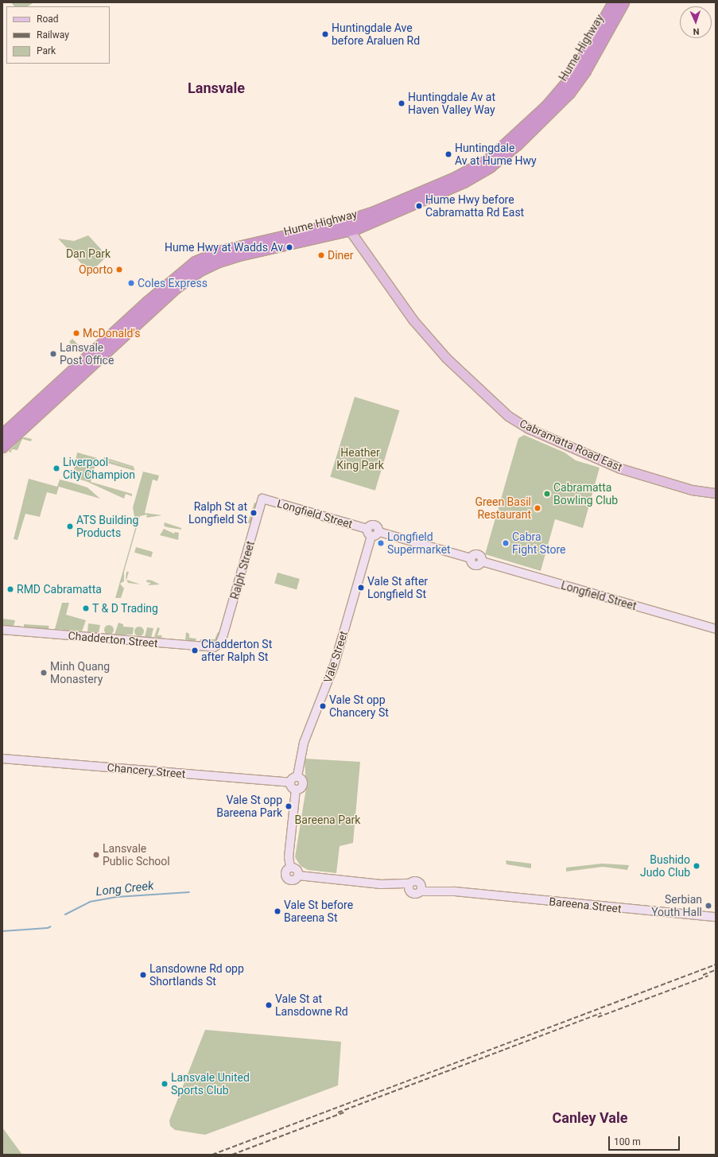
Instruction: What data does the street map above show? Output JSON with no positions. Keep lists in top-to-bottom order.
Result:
{
  "streets": {
    "highway": ["Hume Highway"],
    "main road": ["Cabramatta Road East"],
    "street": [
      "Longfield Street",
      "Ralph Street",
      "Chadderton Street",
      "Vale Street",
      "Chancery Street",
      "Bareena Street"
    ]
  },
  "crossings": [
    ["Hume Highway", "Cabramatta Road East"],
    ["Longfield Street", "Ralph Street"],
    ["Longfield Street", "Vale Street"],
    ["Ralph Street", "Chadderton Street"],
    ["Vale Street", "Chancery Street"]
  ],
  "districts": ["Lansvale", "Canley Vale"],
  "water": ["Long Creek"],
  "parks": ["Dan Park", "Heather King Park", "Bareena Park"],
  "places": [
    "Huntingdale Ave before Araluen Rd",
    "Huntingdale Av at Haven Valley Way",
    "Huntingdale Av at Hume Hwy",
    "Hume Hwy before Cabramatta Rd East",
    "Hume Hwy at Wadds Av",
    "Diner",
    "Oporto",
    "Coles Express",
    "McDonald's",
    "Lansvale Post Office",
    "Liverpool City Champion",
    "Cabramatta Bowling Club",
    "Green Basil Restaurant",
    "Ralph St at Longfield St",
    "ATS Building Products",
    "Longfield Supermarket",
    "Cabra Fight Store",
    "Vale St after Longfield St",
    "RMD Cabramatta",
    "T & D Trading",
    "Chadderton St after Ralph St",
    "Minh Quang Monastery",
    "Vale St opp Chancery St",
    "Vale St opp Bareena Park",
    "Lansvale Public School",
    "Bushido Judo Club",
    "Serbian Youth Hall",
    "Vale St before Bareena St",
    "Lansdowne Rd opp Shortlands St",
    "Vale St at Lansdowne Rd",
    "Lansvale United Sports Club"
  ],
  "legend": ["Road", "Railway", "Park"],
  "scale_bar": "100 m",
  "north": "bottom"
}
